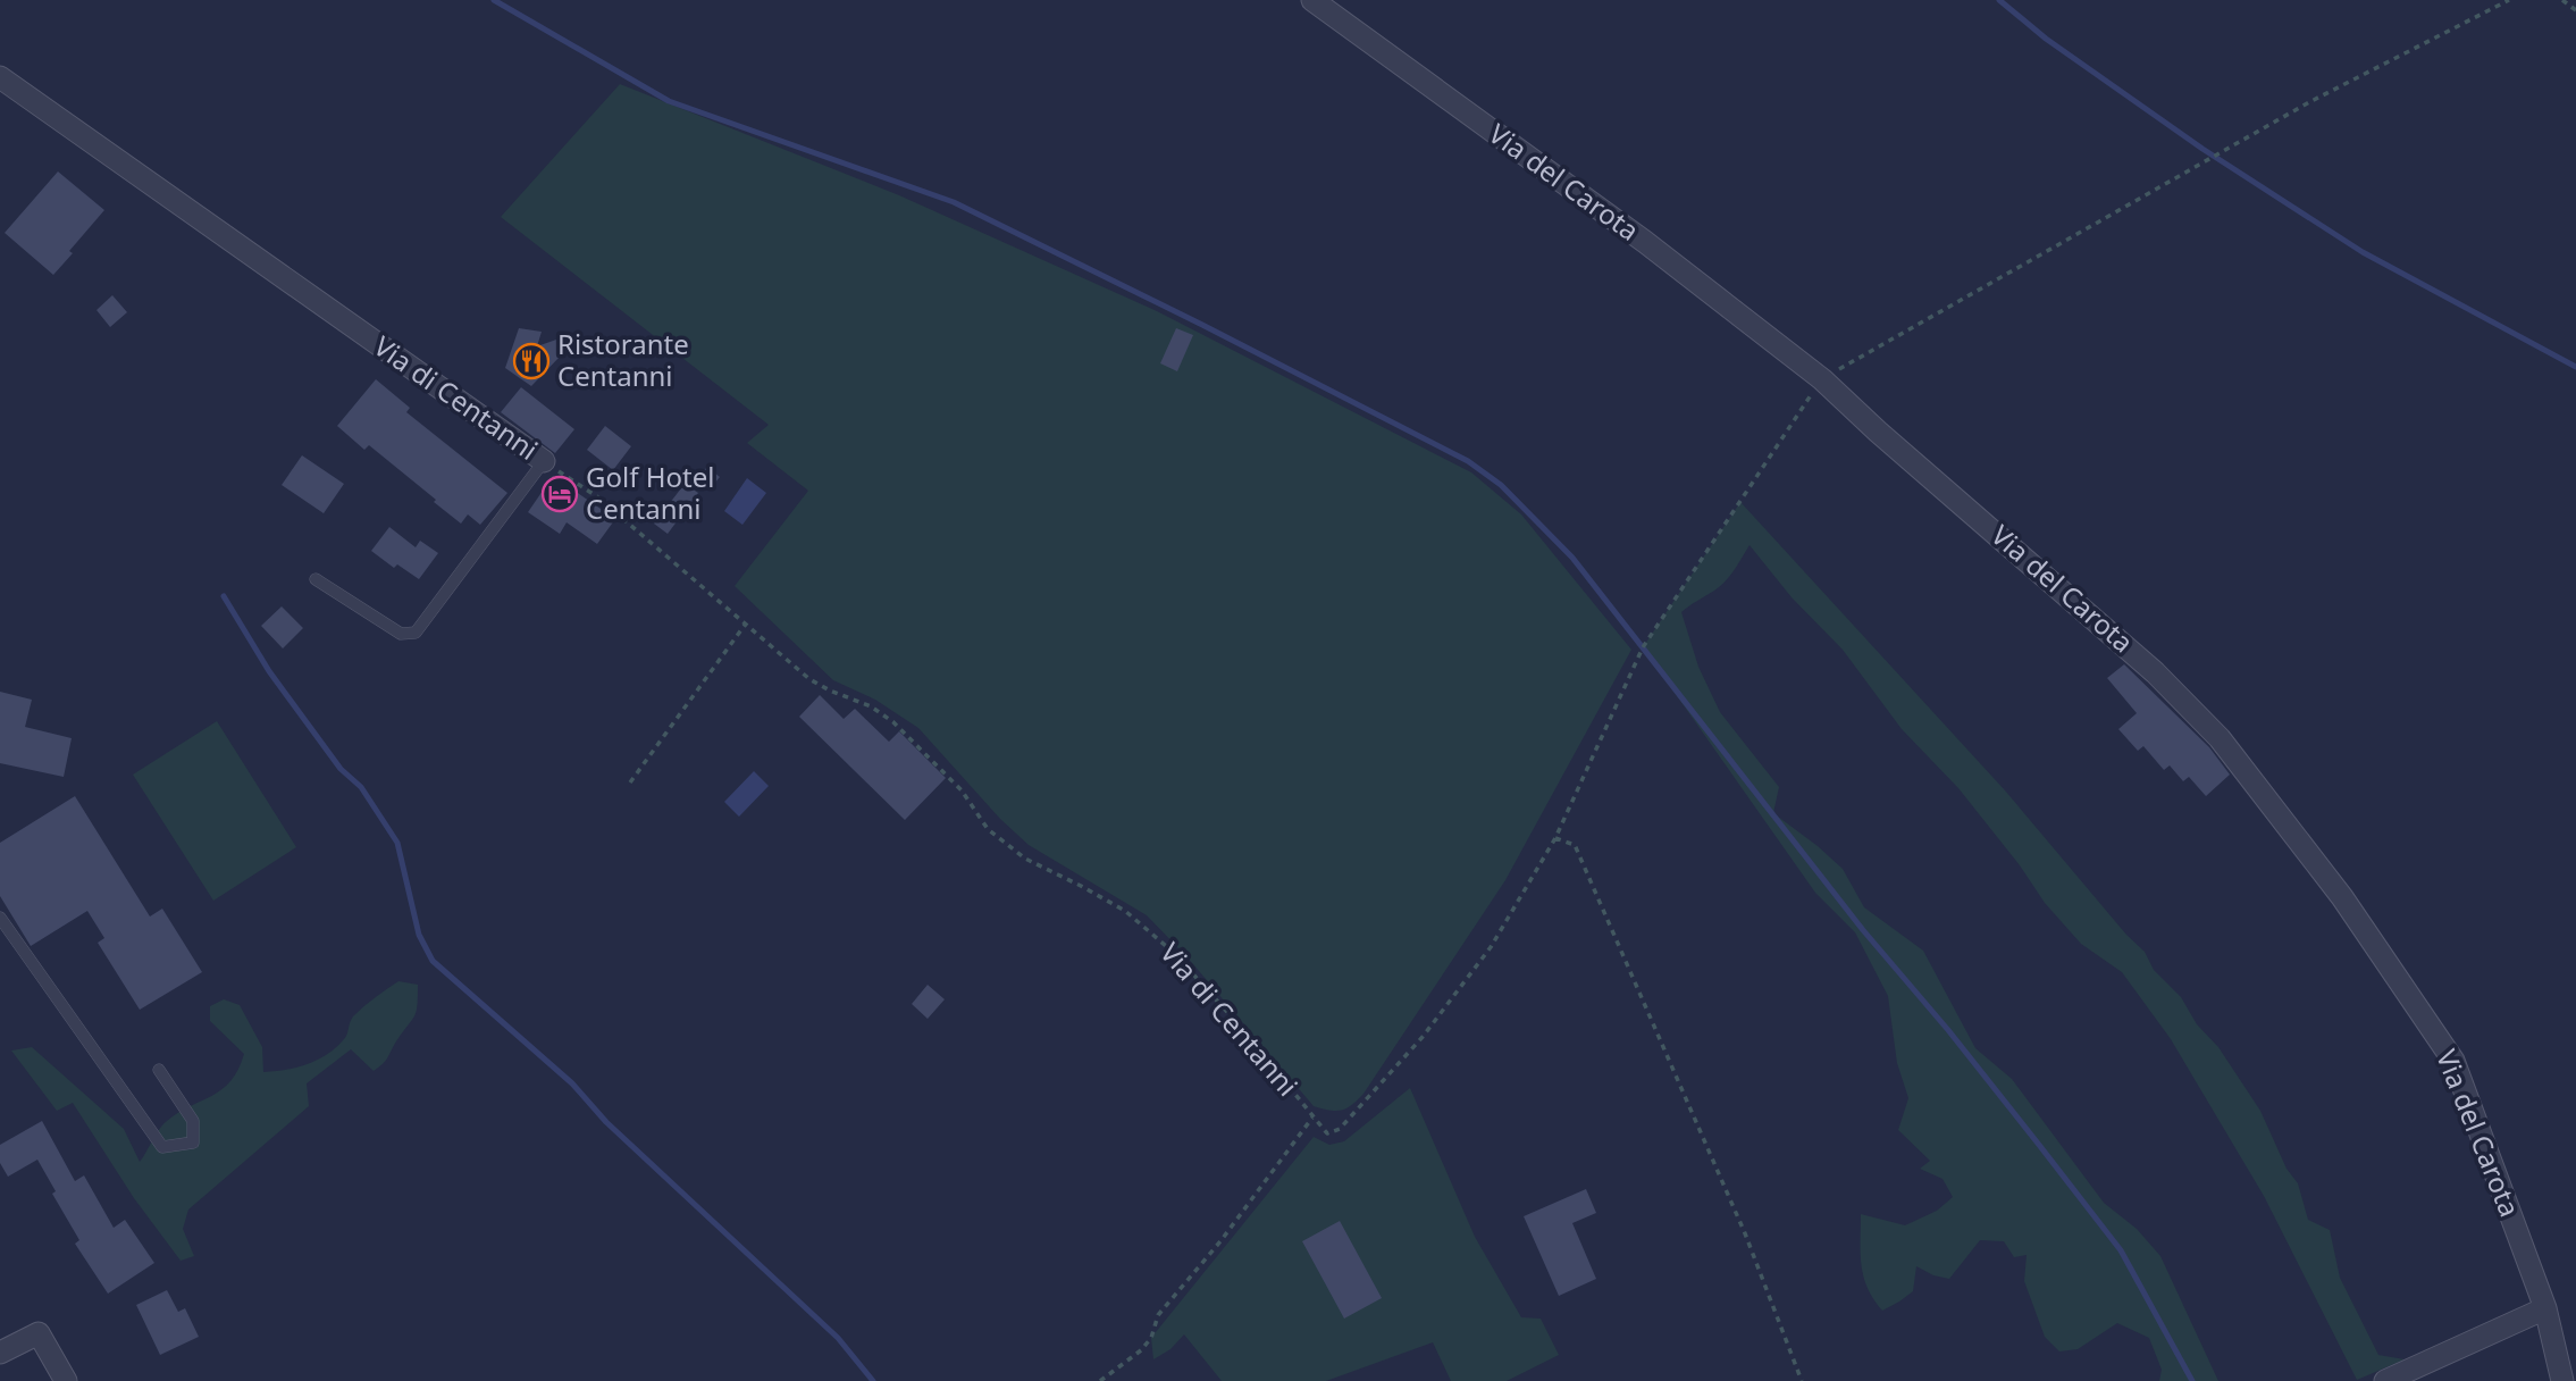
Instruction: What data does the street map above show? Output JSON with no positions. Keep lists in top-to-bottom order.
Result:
{
  "streets": {
    "street": ["Via del Carota", "Via di Centanni"]
  },
  "places": {
    "restaurant": ["Ristorante Centanni"],
    "hotel": ["Golf Hotel Centanni"]
  }
}
